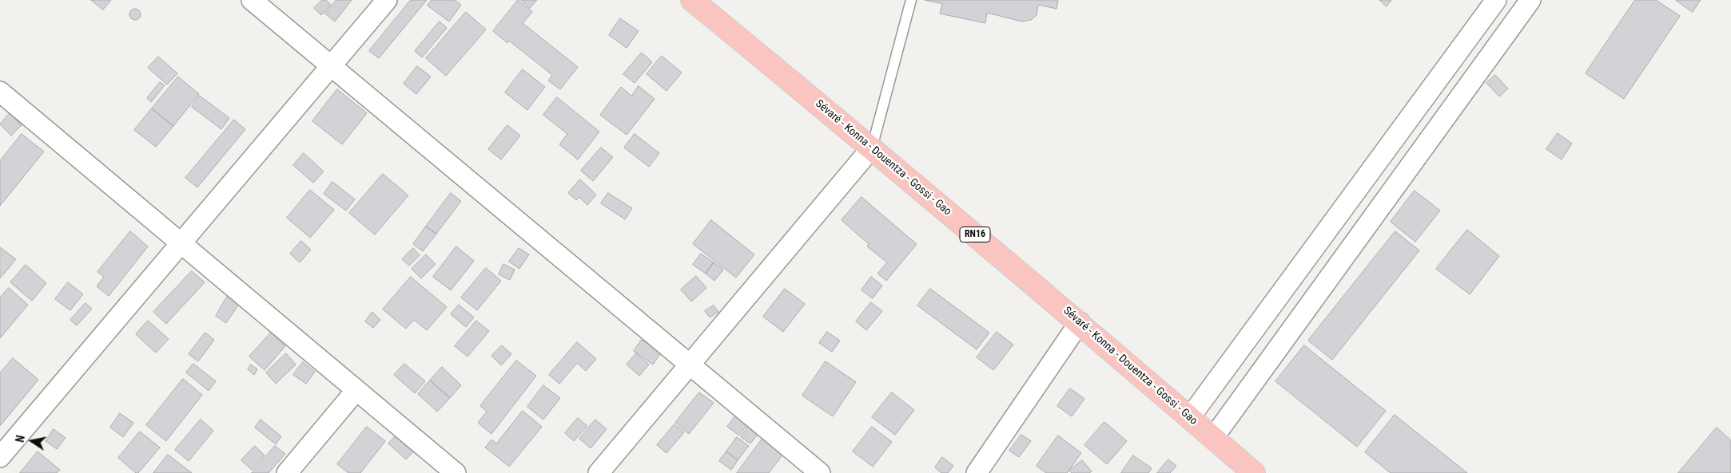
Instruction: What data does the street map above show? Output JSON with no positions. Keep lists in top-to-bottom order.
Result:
{
  "streets": {
    "main road": ["Sévaré - Konna - Douentza - Gossi - Gao", "RN16"]
  },
  "north": "left"
}
